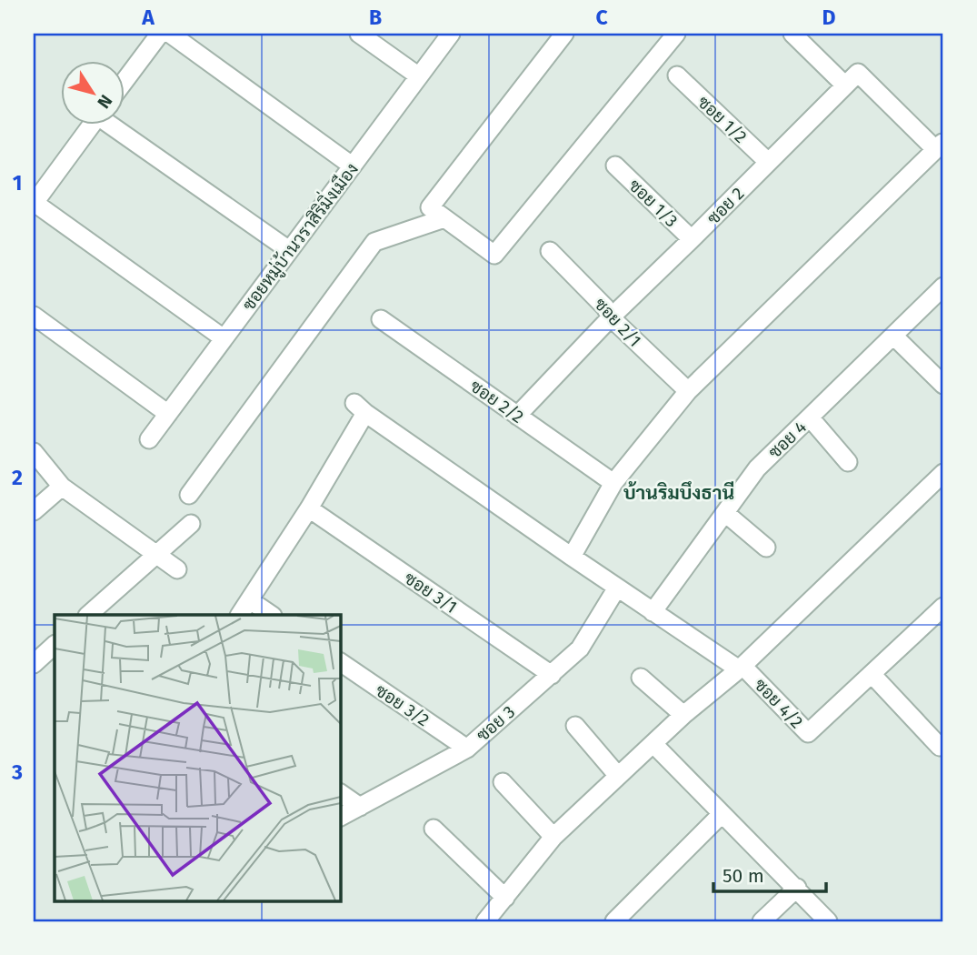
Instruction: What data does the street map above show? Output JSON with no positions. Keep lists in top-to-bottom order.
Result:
{
  "streets": {
    "street": [
      "ซอย 1/2",
      "ซอย 1/3",
      "ซอย 2",
      "ซอยหมู่บ้านวราสิริมิ่งเมือง",
      "ซอย 2/1",
      "ซอย 2/2",
      "ซอย 4",
      "ซอย 3/1",
      "ซอย 4/2",
      "ซอย 3/2",
      "ซอย 3"
    ]
  },
  "crossings": [
    ["ซอย 1/2", "ซอย 2"],
    ["ซอย 1/3", "ซอย 2"],
    ["ซอย 2", "ซอย 2/1"],
    ["ซอย 2", "ซอย 2/2"],
    ["ซอย 3/1", "ซอย 3"],
    ["ซอย 3/2", "ซอย 3"]
  ],
  "districts": ["บ้านริมบึงธานี"],
  "scale_bar": "50 m",
  "north": "bottom right",
  "grid": {
    "columns": [
      "A",
      "B",
      "C",
      "D"
    ],
    "rows": ["1", "2", "3"]
  }
}
